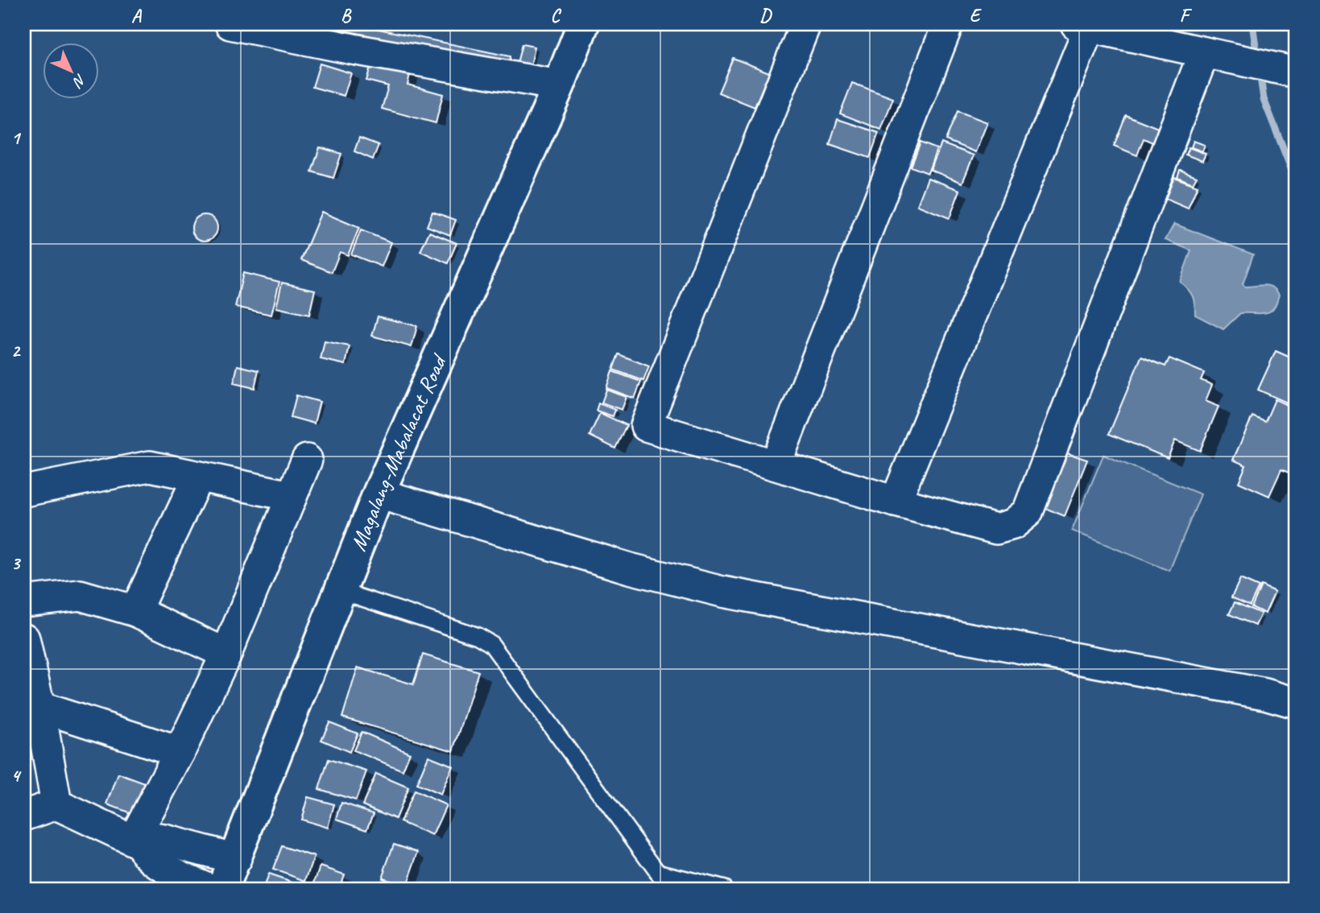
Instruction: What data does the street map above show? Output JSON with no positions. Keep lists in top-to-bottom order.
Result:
{
  "streets": {
    "main road": ["Magalang-Mabalacat Road"]
  },
  "north": "bottom right",
  "grid": {
    "columns": [
      "A",
      "B",
      "C",
      "D",
      "E",
      "F"
    ],
    "rows": [
      "1",
      "2",
      "3",
      "4"
    ]
  }
}
